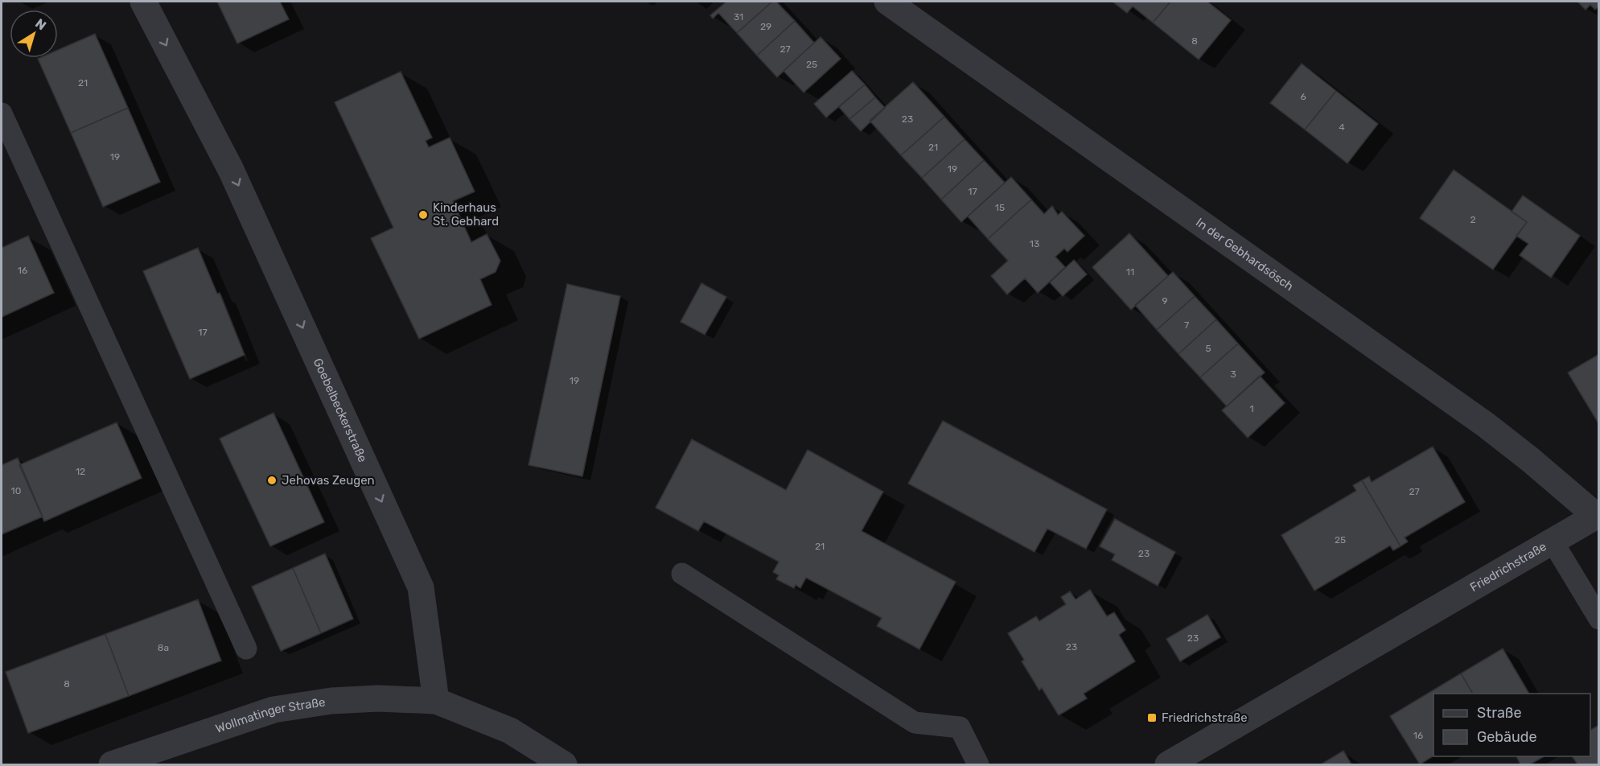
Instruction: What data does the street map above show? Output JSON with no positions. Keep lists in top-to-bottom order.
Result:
{
  "streets": {
    "street": [
      "In der Gebhardsösch",
      "Goebelbeckerstraße",
      "Friedrichstraße",
      "Wollmatinger Straße"
    ]
  },
  "crossings": [
    ["In der Gebhardsösch", "Friedrichstraße"],
    ["Goebelbeckerstraße", "Wollmatinger Straße"]
  ],
  "one_way": ["Goebelbeckerstraße"],
  "places": {
    "other": ["Kinderhaus St. Gebhard", "Jehovas Zeugen"],
    "transit": ["Friedrichstraße"]
  },
  "house_numbers": [
    "31",
    "29",
    "8",
    "27",
    "25",
    "21",
    "6",
    "23",
    "4",
    "21",
    "19",
    "19",
    "17",
    "15",
    "2",
    "13",
    "16",
    "11",
    "9",
    "7",
    "17",
    "5",
    "3",
    "19",
    "1",
    "12",
    "10",
    "27",
    "25",
    "21",
    "23",
    "23",
    "23",
    "8a",
    "8",
    "16"
  ],
  "legend": ["Straße", "Gebäude"],
  "north": "top right"
}
